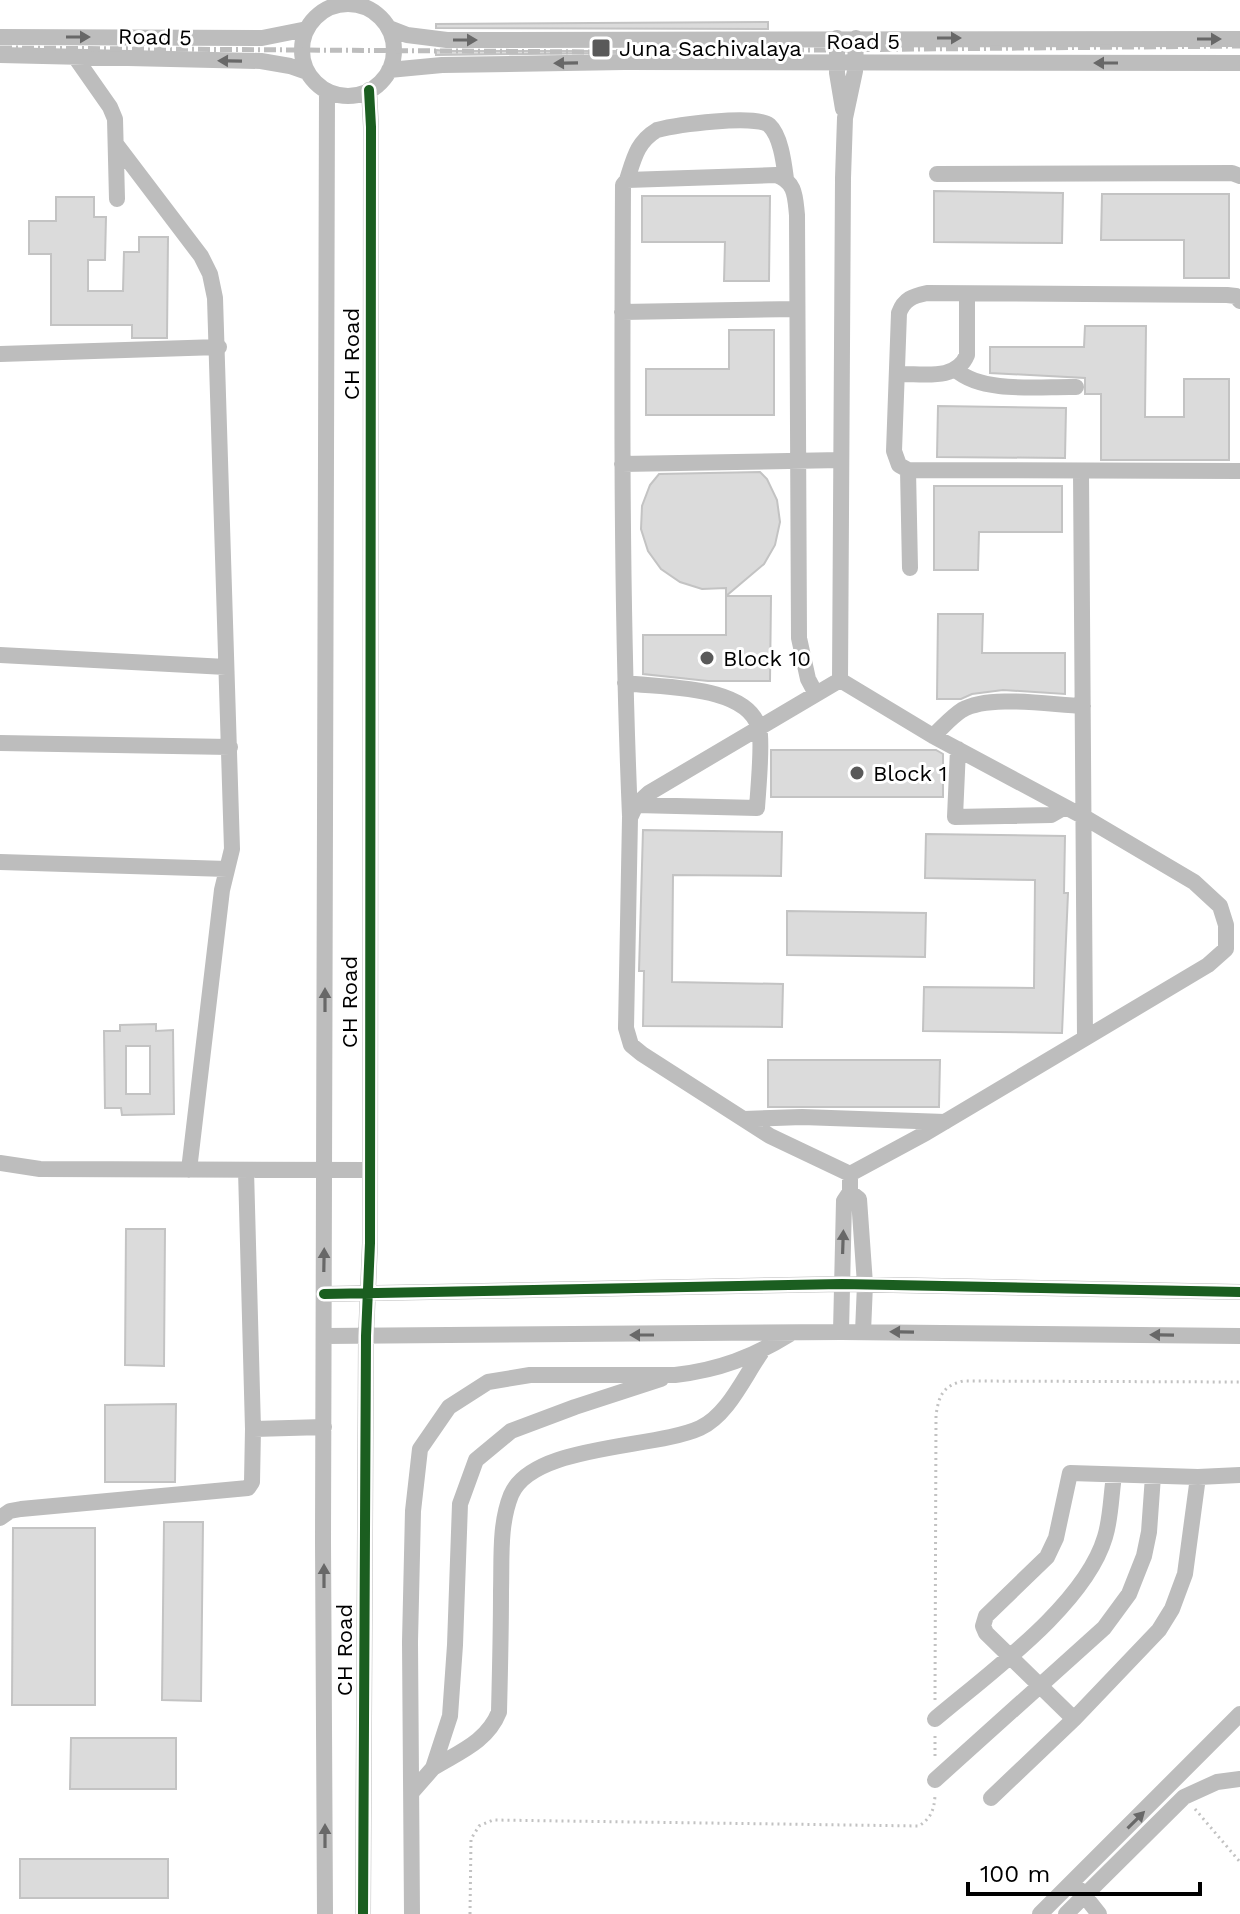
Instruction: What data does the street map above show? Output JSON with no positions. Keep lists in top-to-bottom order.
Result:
{
  "streets": {
    "street": ["Road 5", "CH Road"]
  },
  "crossings": [
    ["Road 5", "CH Road"]
  ],
  "places": {
    "transit": ["Juna Sachivalaya"],
    "other": ["Block 10", "Block 1"]
  },
  "scale_bar": "100 m"
}
